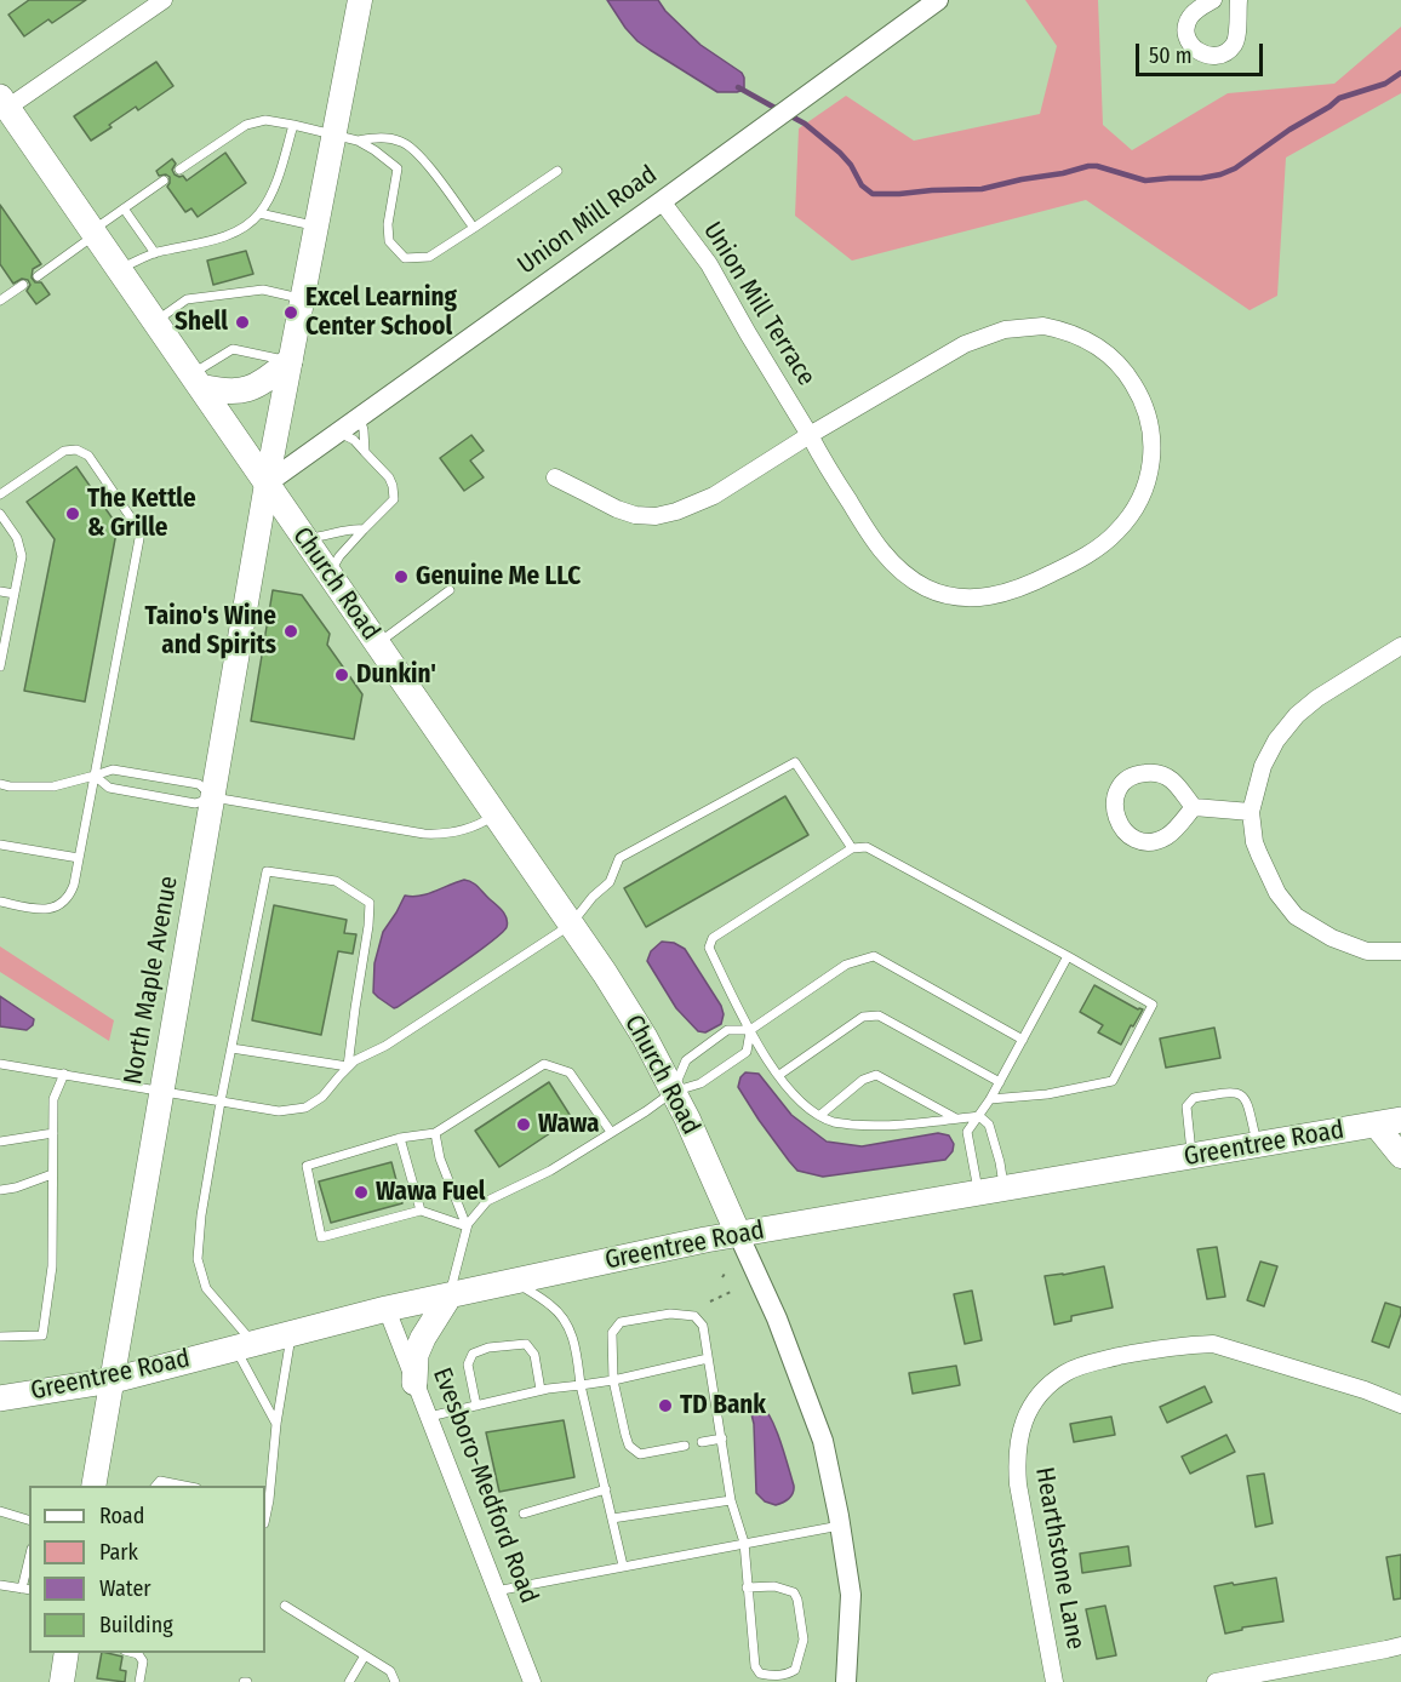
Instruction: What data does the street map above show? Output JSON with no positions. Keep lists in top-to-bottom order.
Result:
{
  "streets": {
    "main road": ["Church Road", "North Maple Avenue", "Greentree Road"],
    "street": [
      "Union Mill Road",
      "Union Mill Terrace",
      "Evesboro-Medford Road",
      "Hearthstone Lane"
    ]
  },
  "crossings": [
    ["Union Mill Road", "Union Mill Terrace"],
    ["Union Mill Road", "Church Road"],
    ["Union Mill Road", "North Maple Avenue"],
    ["Church Road", "North Maple Avenue"],
    ["Church Road", "Greentree Road"],
    ["North Maple Avenue", "Greentree Road"],
    ["Greentree Road", "Evesboro-Medford Road"]
  ],
  "places": [
    "Excel Learning Center School",
    "Shell",
    "The Kettle & Grille",
    "Genuine Me LLC",
    "Taino's Wine and Spirits",
    "Dunkin'",
    "Wawa",
    "Wawa Fuel",
    "TD Bank"
  ],
  "legend": [
    "Road",
    "Park",
    "Water",
    "Building"
  ],
  "scale_bar": "50 m"
}
